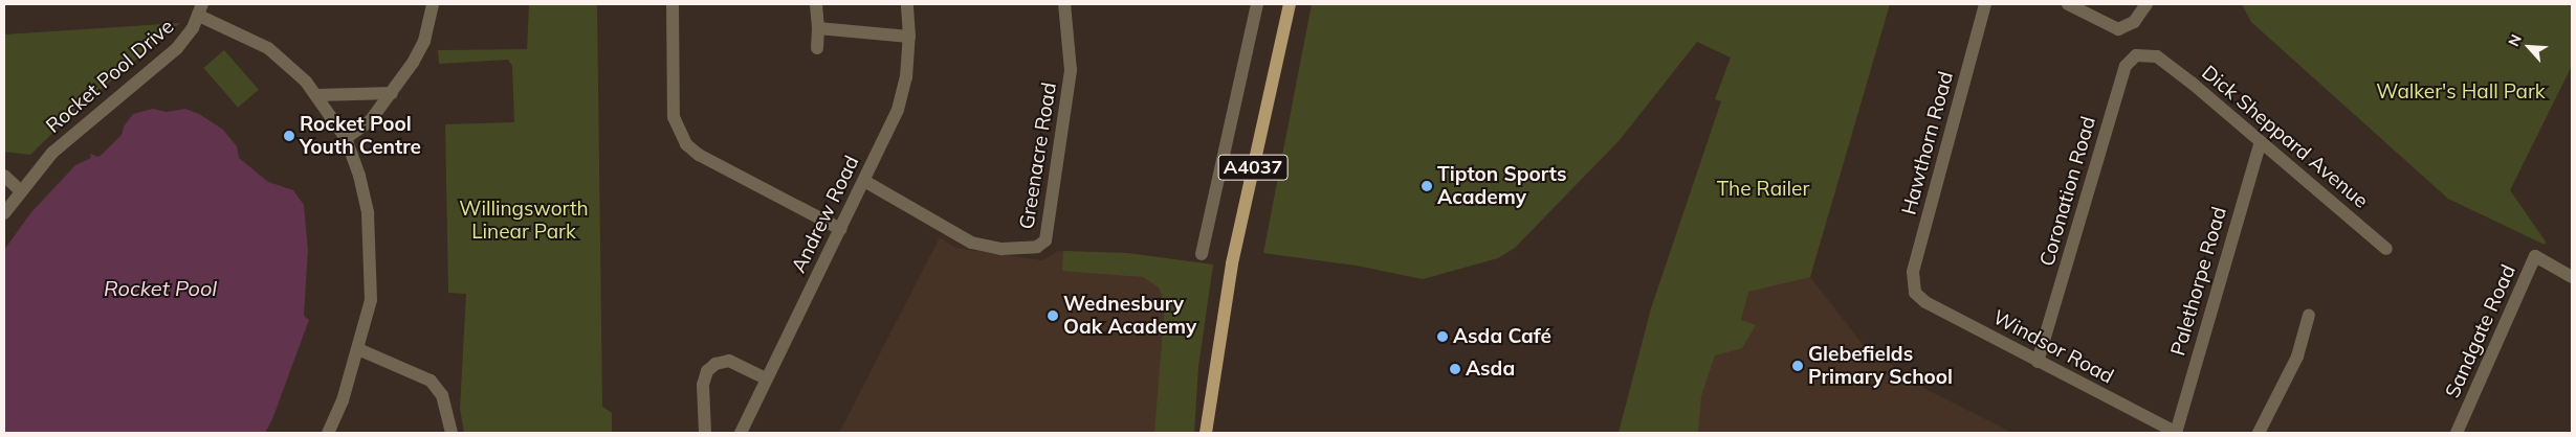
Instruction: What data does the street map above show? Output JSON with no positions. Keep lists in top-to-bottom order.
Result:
{
  "streets": {
    "main road": ["A4037"],
    "street": [
      "Rocket Pool Drive",
      "Dick Sheppard Avenue",
      "Hawthorn Road",
      "Greenacre Road",
      "Coronation Road",
      "Andrew Road",
      "Palethorpe Road",
      "Sandgate Road",
      "Windsor Road"
    ]
  },
  "crossings": [
    ["Dick Sheppard Avenue", "Coronation Road"],
    ["Dick Sheppard Avenue", "Palethorpe Road"],
    ["Hawthorn Road", "Windsor Road"],
    ["Greenacre Road", "Andrew Road"],
    ["Coronation Road", "Windsor Road"],
    ["Palethorpe Road", "Windsor Road"]
  ],
  "water": ["Rocket Pool"],
  "parks": ["Walker's Hall Park", "The Railer", "Willingsworth Linear Park"],
  "places": [
    "Rocket Pool Youth Centre",
    "Tipton Sports Academy",
    "Wednesbury Oak Academy",
    "Asda Café",
    "Glebefields Primary School",
    "Asda"
  ],
  "north": "top left"
}
